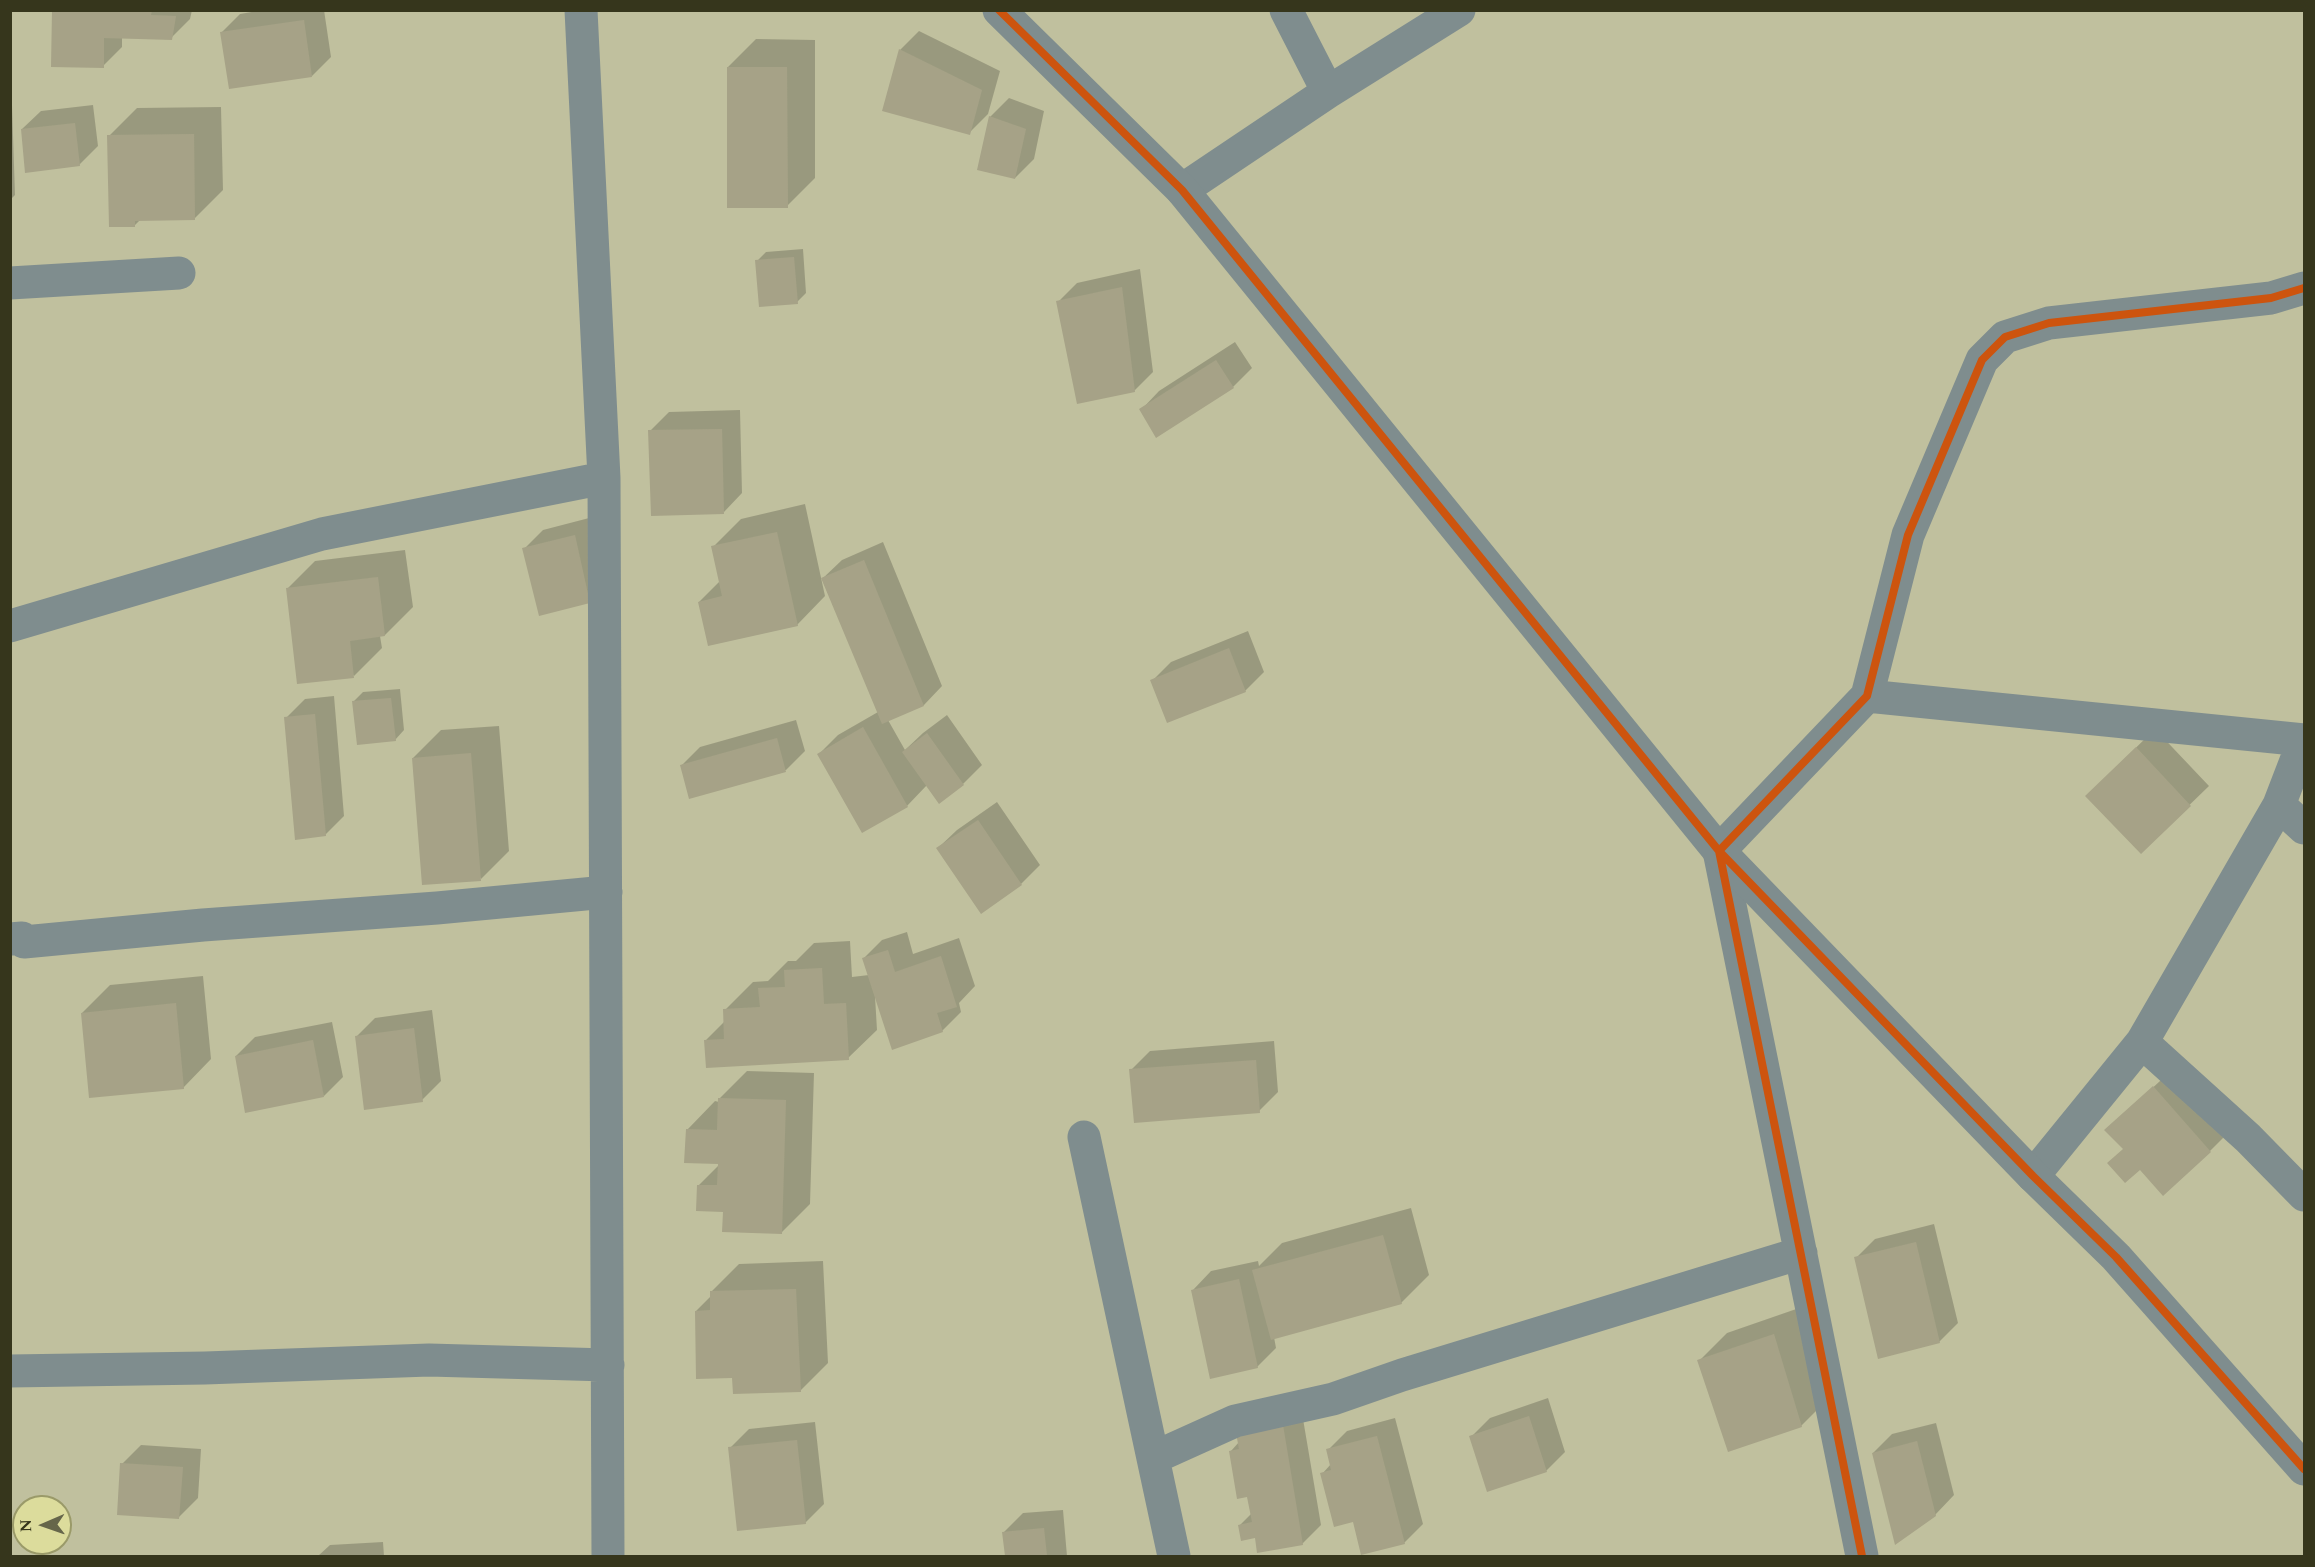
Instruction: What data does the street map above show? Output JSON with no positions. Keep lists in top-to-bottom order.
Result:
{
  "north": "left"
}
